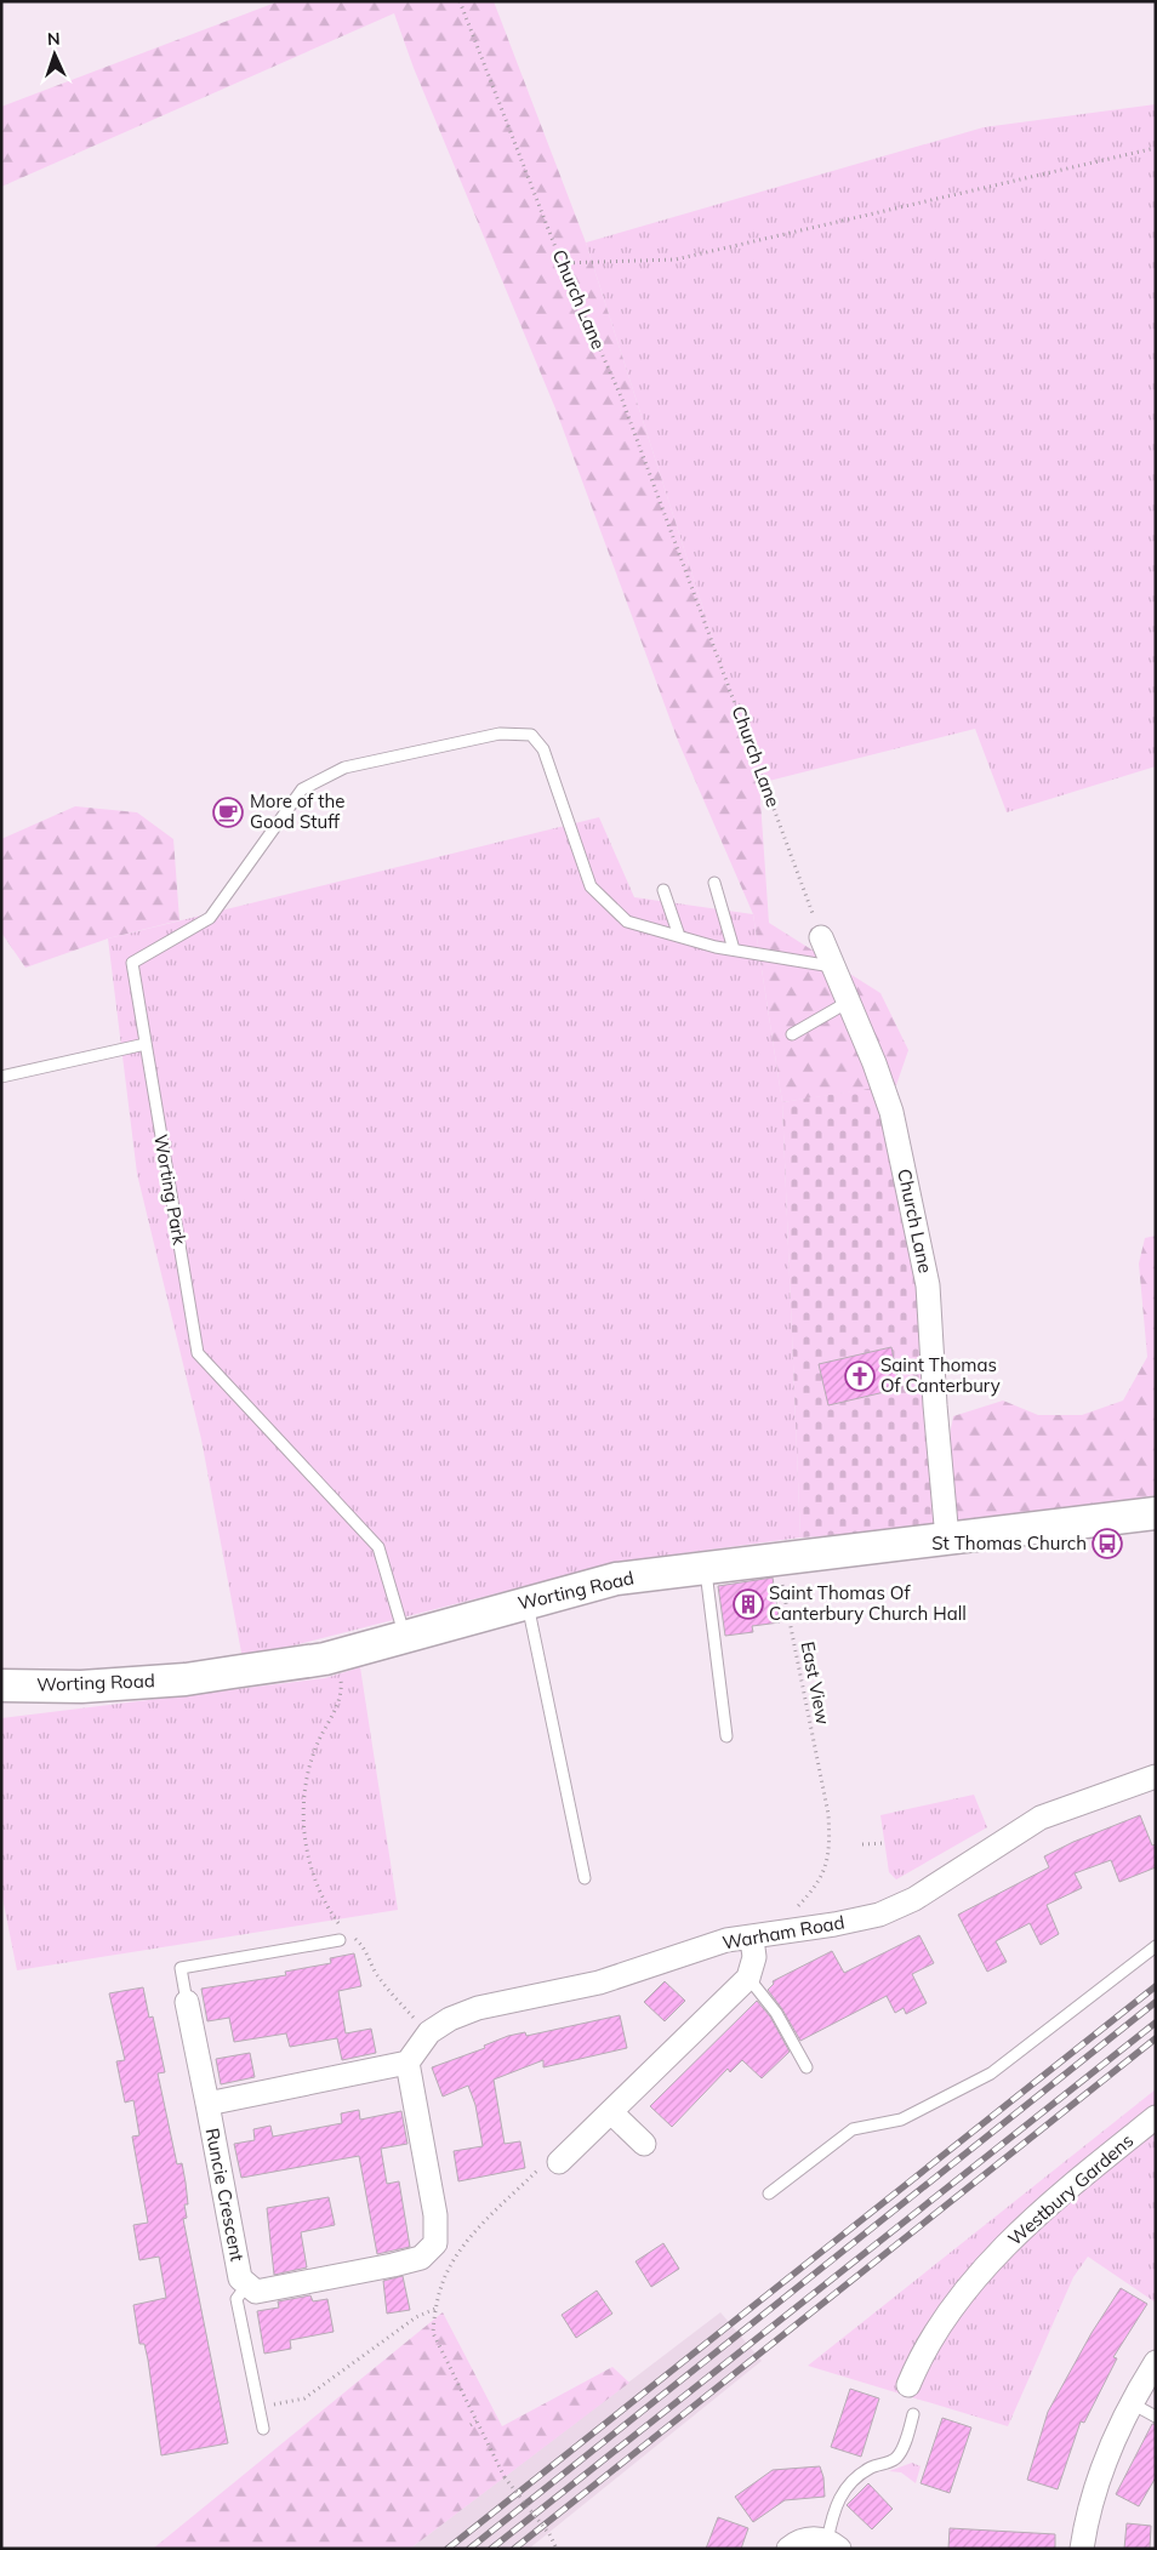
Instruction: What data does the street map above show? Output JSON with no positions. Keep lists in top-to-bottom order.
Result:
{
  "streets": {
    "main road": ["Worting Road"],
    "street": [
      "Church Lane",
      "Warham Road",
      "Westbury Gardens",
      "Runcie Crescent"
    ],
    "lane": ["Worting Park"],
    "path": ["East View"]
  },
  "crossings": [
    ["Church Lane", "Worting Road"],
    ["Worting Park", "Worting Road"],
    ["Worting Road", "East View"],
    ["Warham Road", "Runcie Crescent"]
  ],
  "places": {
    "cafe": ["More of the Good Stuff"],
    "church": ["Saint Thomas Of Canterbury"],
    "bus stop": ["St Thomas Church"],
    "building": ["Saint Thomas Of Canterbury Church Hall"]
  },
  "north": "top"
}
